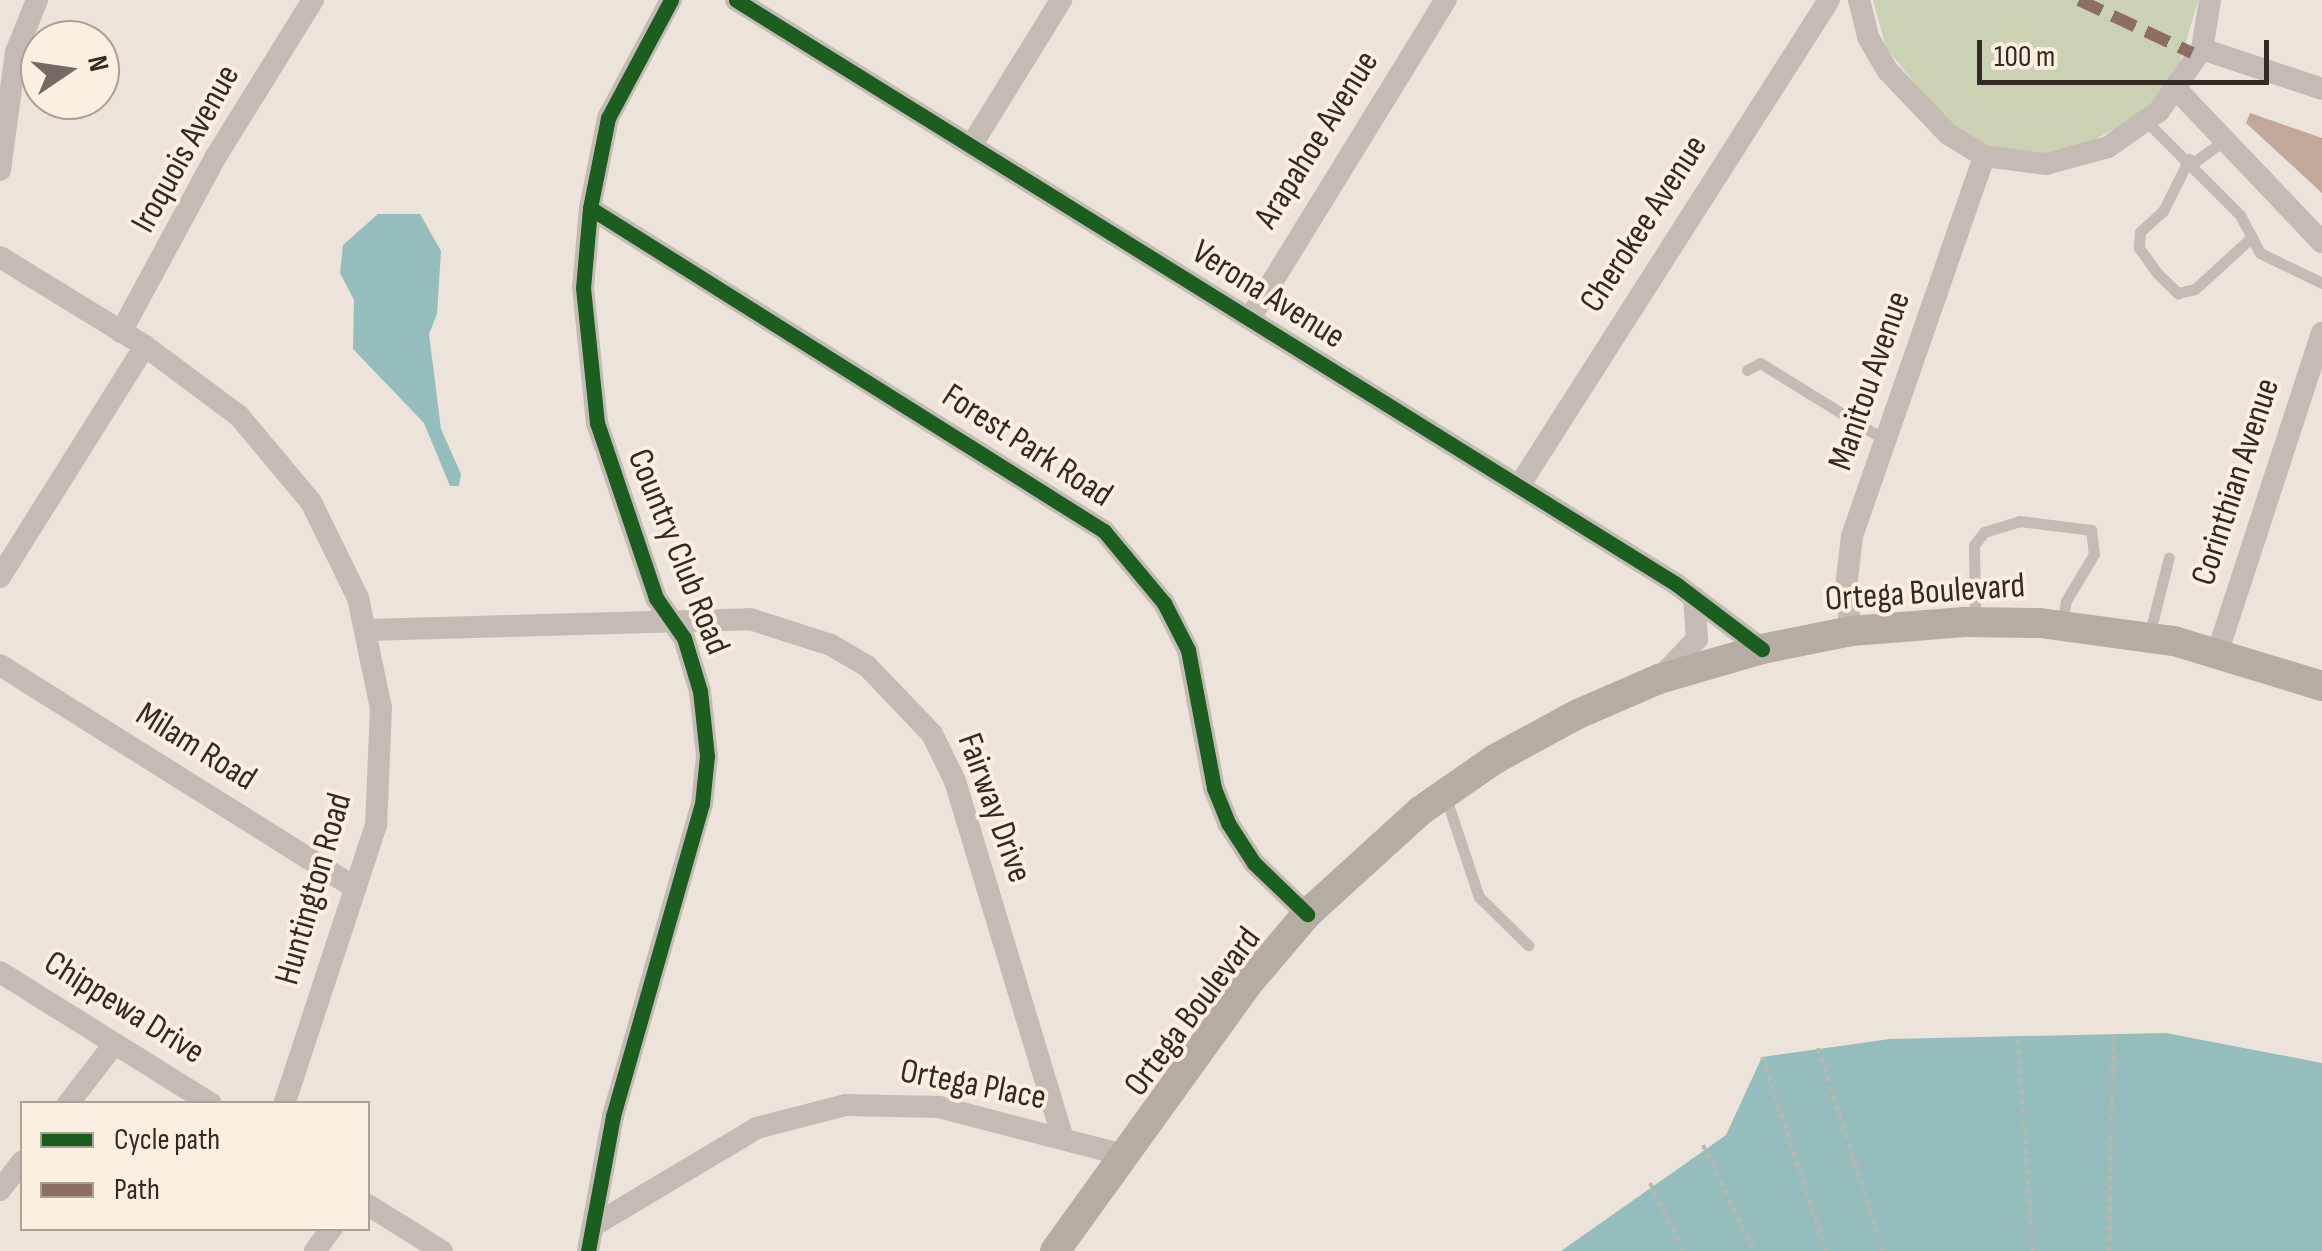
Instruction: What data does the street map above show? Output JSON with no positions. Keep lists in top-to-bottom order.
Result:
{
  "streets": {
    "main road": ["Ortega Boulevard"],
    "street": [
      "Arapahoe Avenue",
      "Iroquois Avenue",
      "Cherokee Avenue",
      "Verona Avenue",
      "Manitou Avenue",
      "Forest Park Road",
      "Corinthian Avenue",
      "Country Club Road",
      "Milam Road",
      "Fairway Drive",
      "Huntington Road",
      "Chippewa Drive",
      "Ortega Place"
    ]
  },
  "crossings": [
    ["Arapahoe Avenue", "Verona Avenue"],
    ["Iroquois Avenue", "Huntington Road"],
    ["Cherokee Avenue", "Verona Avenue"],
    ["Verona Avenue", "Ortega Boulevard"],
    ["Manitou Avenue", "Ortega Boulevard"],
    ["Forest Park Road", "Country Club Road"],
    ["Forest Park Road", "Ortega Boulevard"],
    ["Corinthian Avenue", "Ortega Boulevard"],
    ["Country Club Road", "Fairway Drive"],
    ["Country Club Road", "Ortega Place"],
    ["Ortega Boulevard", "Ortega Place"],
    ["Milam Road", "Huntington Road"],
    ["Fairway Drive", "Huntington Road"],
    ["Fairway Drive", "Ortega Place"]
  ],
  "legend": ["Cycle path", "Path"],
  "scale_bar": "100 m",
  "north": "right"
}
